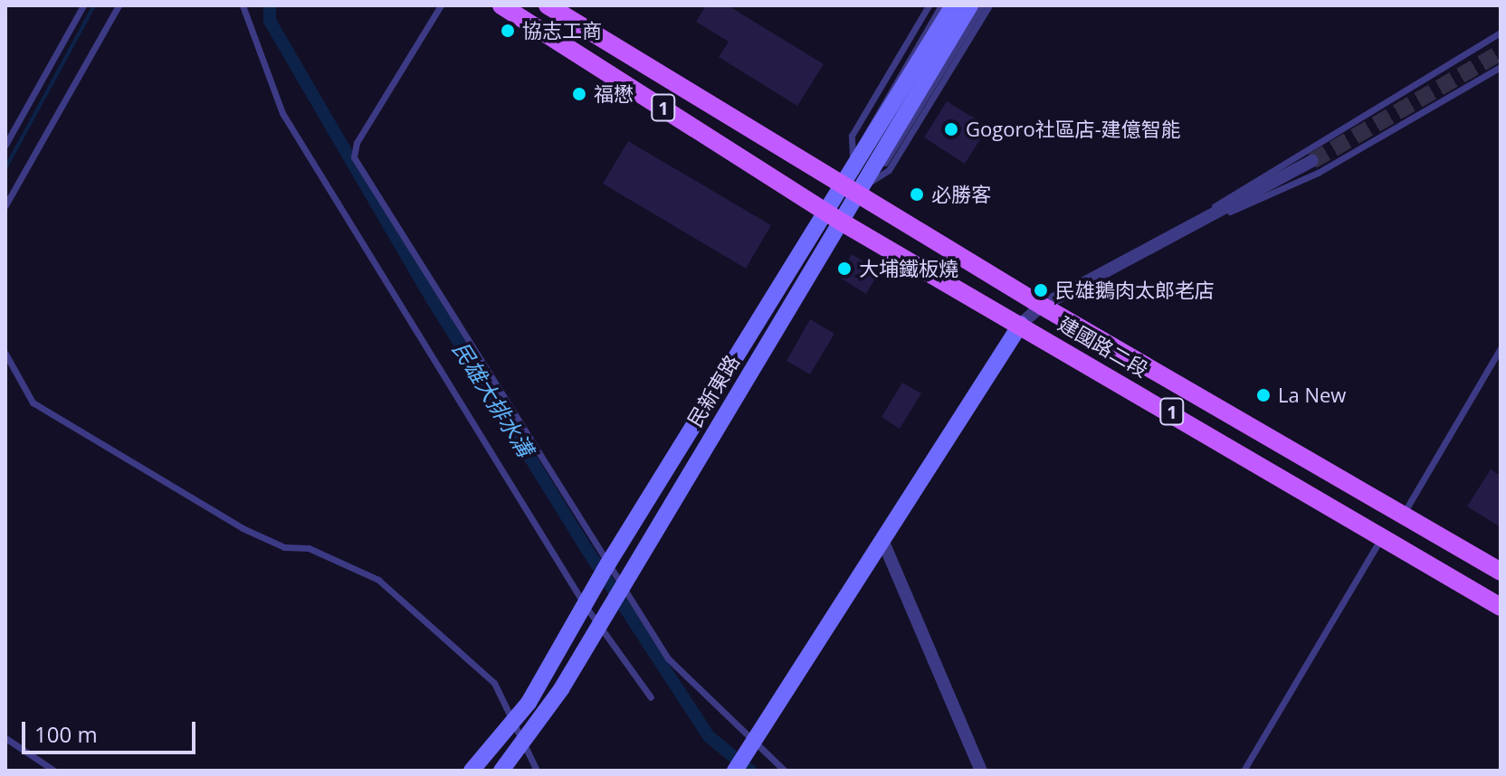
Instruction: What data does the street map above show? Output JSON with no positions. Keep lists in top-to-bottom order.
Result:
{
  "streets": {
    "main road": ["1", "建國路二段", "民新東路"]
  },
  "crossings": [
    ["建國路二段", "民新東路"]
  ],
  "water": ["民雄大排水溝"],
  "places": [
    "協志工商",
    "福懋",
    "Gogoro社區店-建億智能",
    "必勝客",
    "大埔鐵板燒",
    "民雄鵝肉太郎老店",
    "La New"
  ],
  "scale_bar": "100 m"
}
